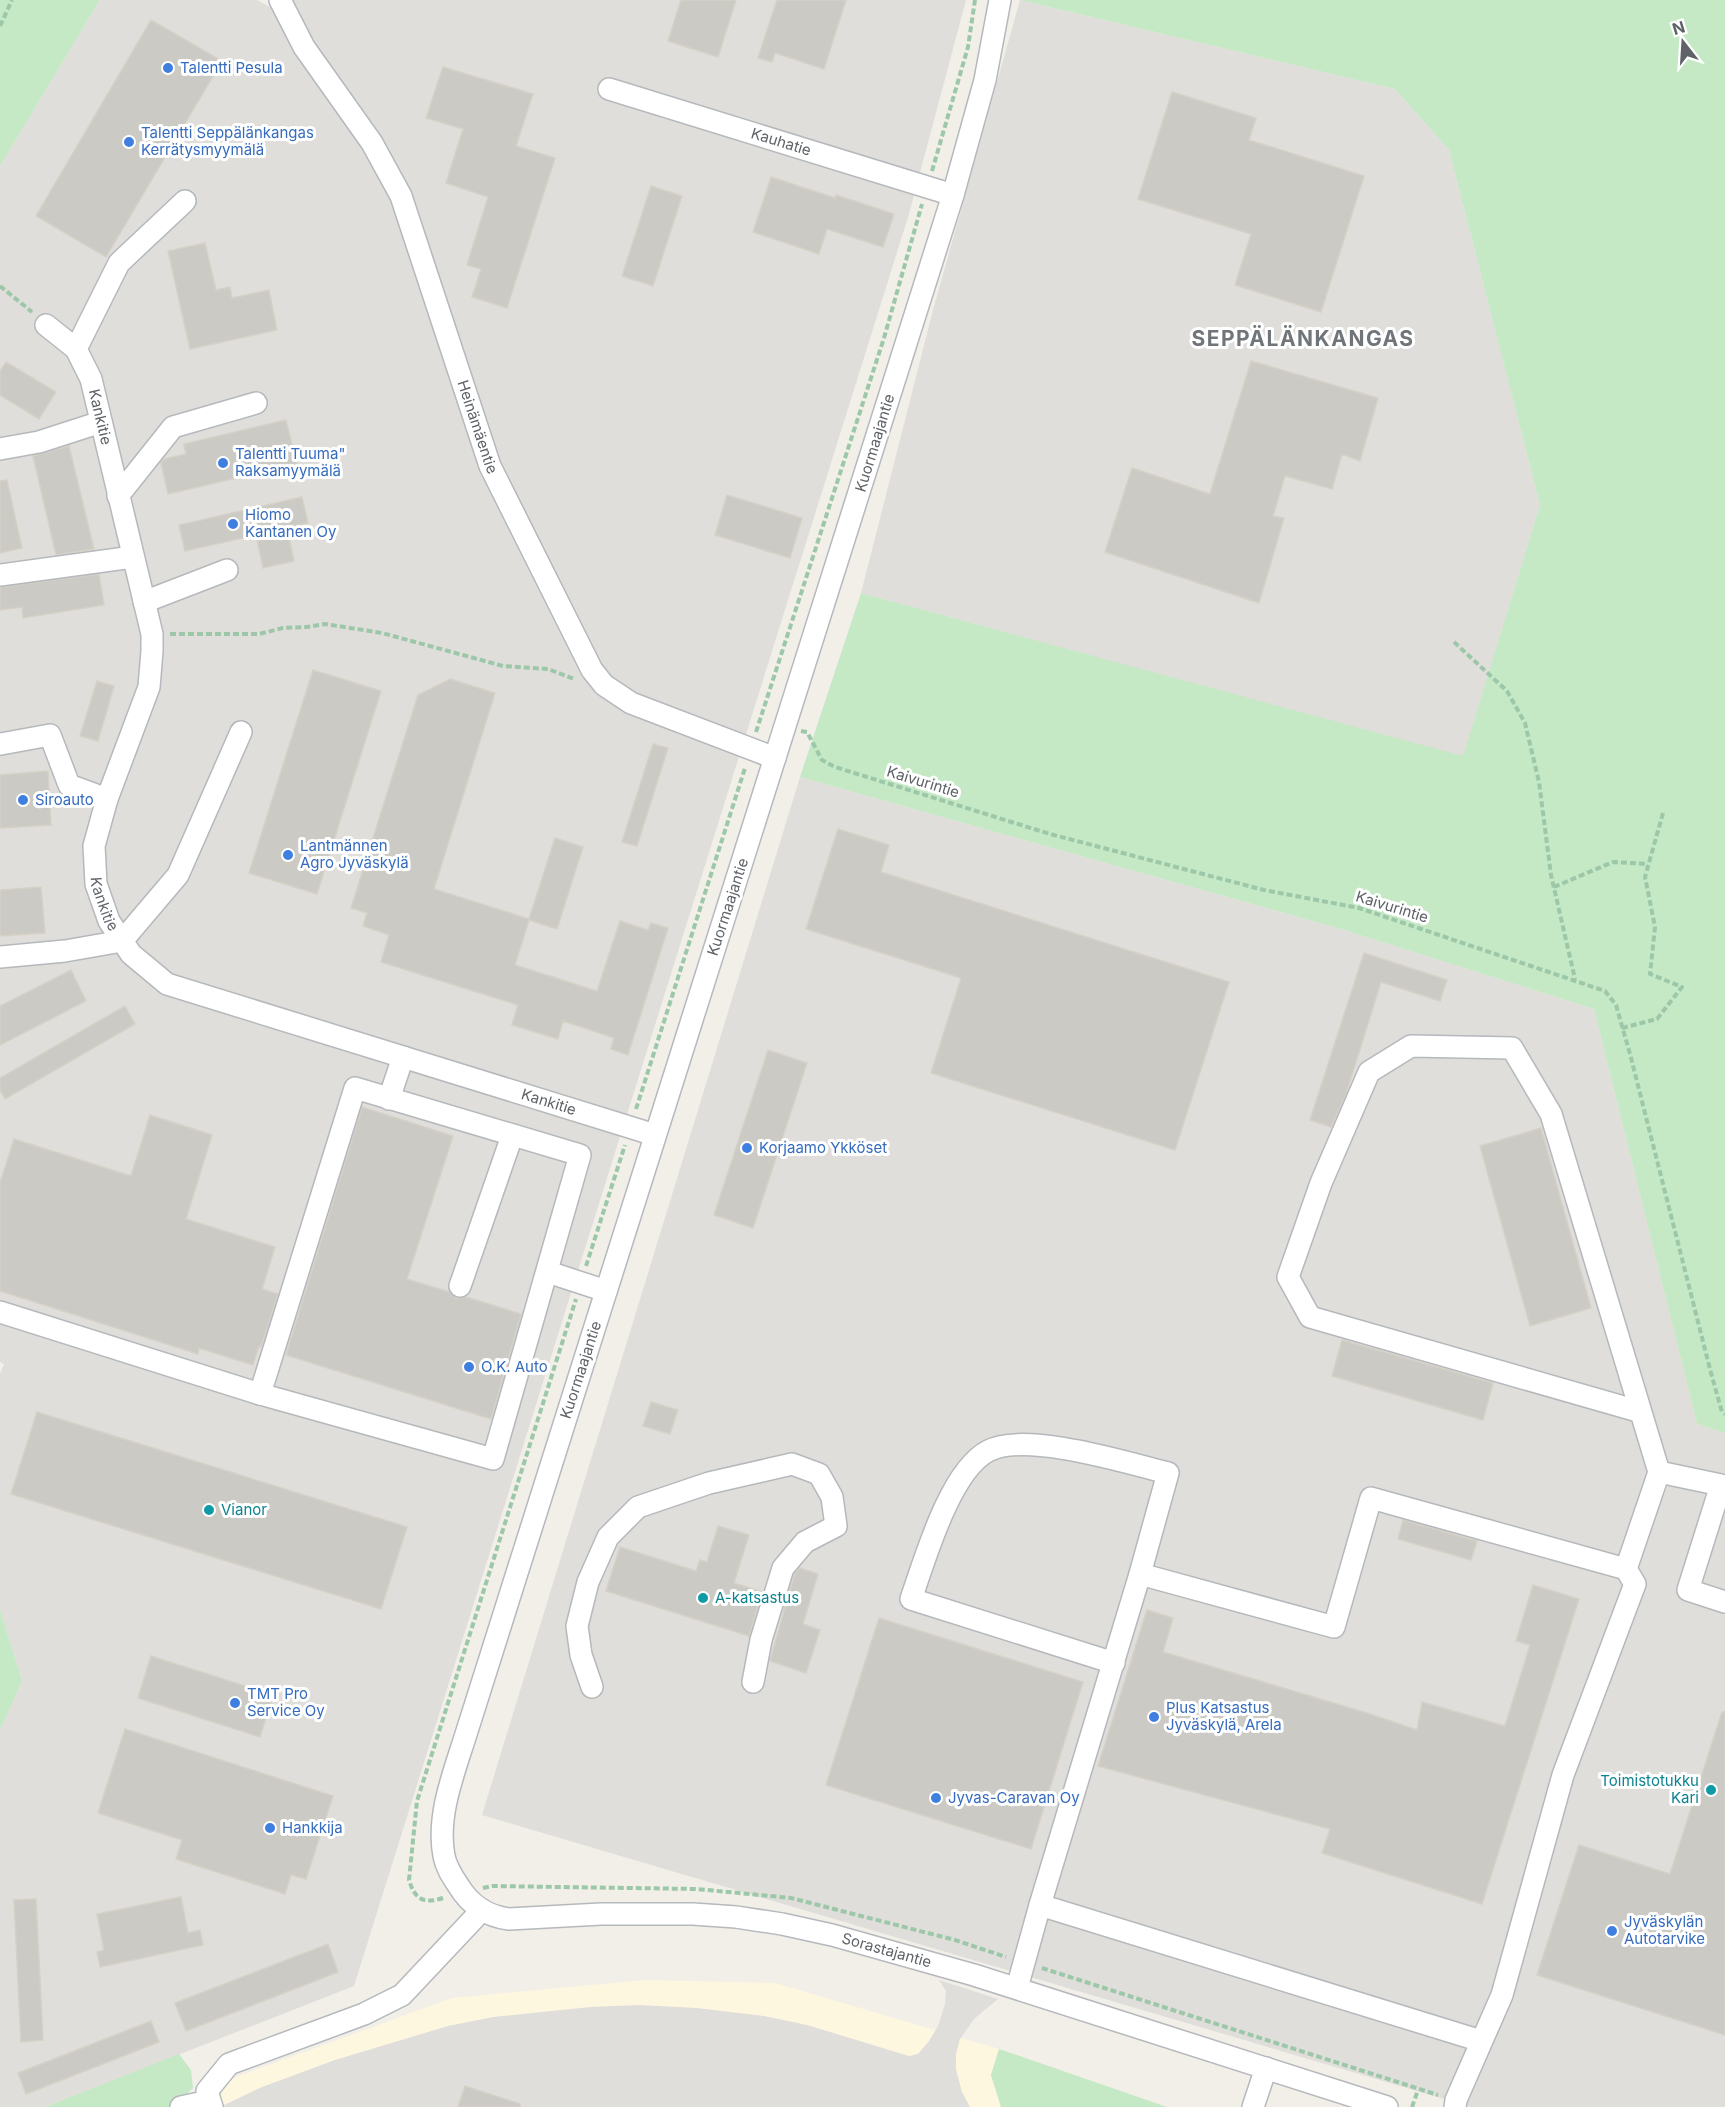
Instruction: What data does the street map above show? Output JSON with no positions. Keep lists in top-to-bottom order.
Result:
{
  "streets": {
    "street": [
      "Kauhatie",
      "Kankitie",
      "Heinämäentie",
      "Kuormaajantie",
      "Sorastajantie"
    ],
    "path": ["Kaivurintie"]
  },
  "crossings": [
    ["Kauhatie", "Kuormaajantie"],
    ["Kauhatie", "Kaivurintie"],
    ["Kankitie", "Kuormaajantie"],
    ["Heinämäentie", "Kuormaajantie"],
    ["Kuormaajantie", "Kaivurintie"],
    ["Kuormaajantie", "Sorastajantie"]
  ],
  "districts": ["SEPPÄLÄNKANGAS"],
  "places": [
    "Talentti Pesula",
    "Talentti Seppälänkangas Kerrätysmyymälä",
    "Talentti Tuuma\" Raksamyymälä",
    "Hiomo Kantanen Oy",
    "Siroauto",
    "Lantmännen Agro Jyväskylä",
    "Korjaamo Ykköset",
    "O.K. Auto",
    "Vianor",
    "A-katsastus",
    "TMT Pro Service Oy",
    "Plus Katsastus Jyväskylä, Arela",
    "Toimistotukku Kari",
    "Jyvas-Caravan Oy",
    "Hankkija",
    "Jyväskylän Autotarvike"
  ],
  "north": "top"
}
